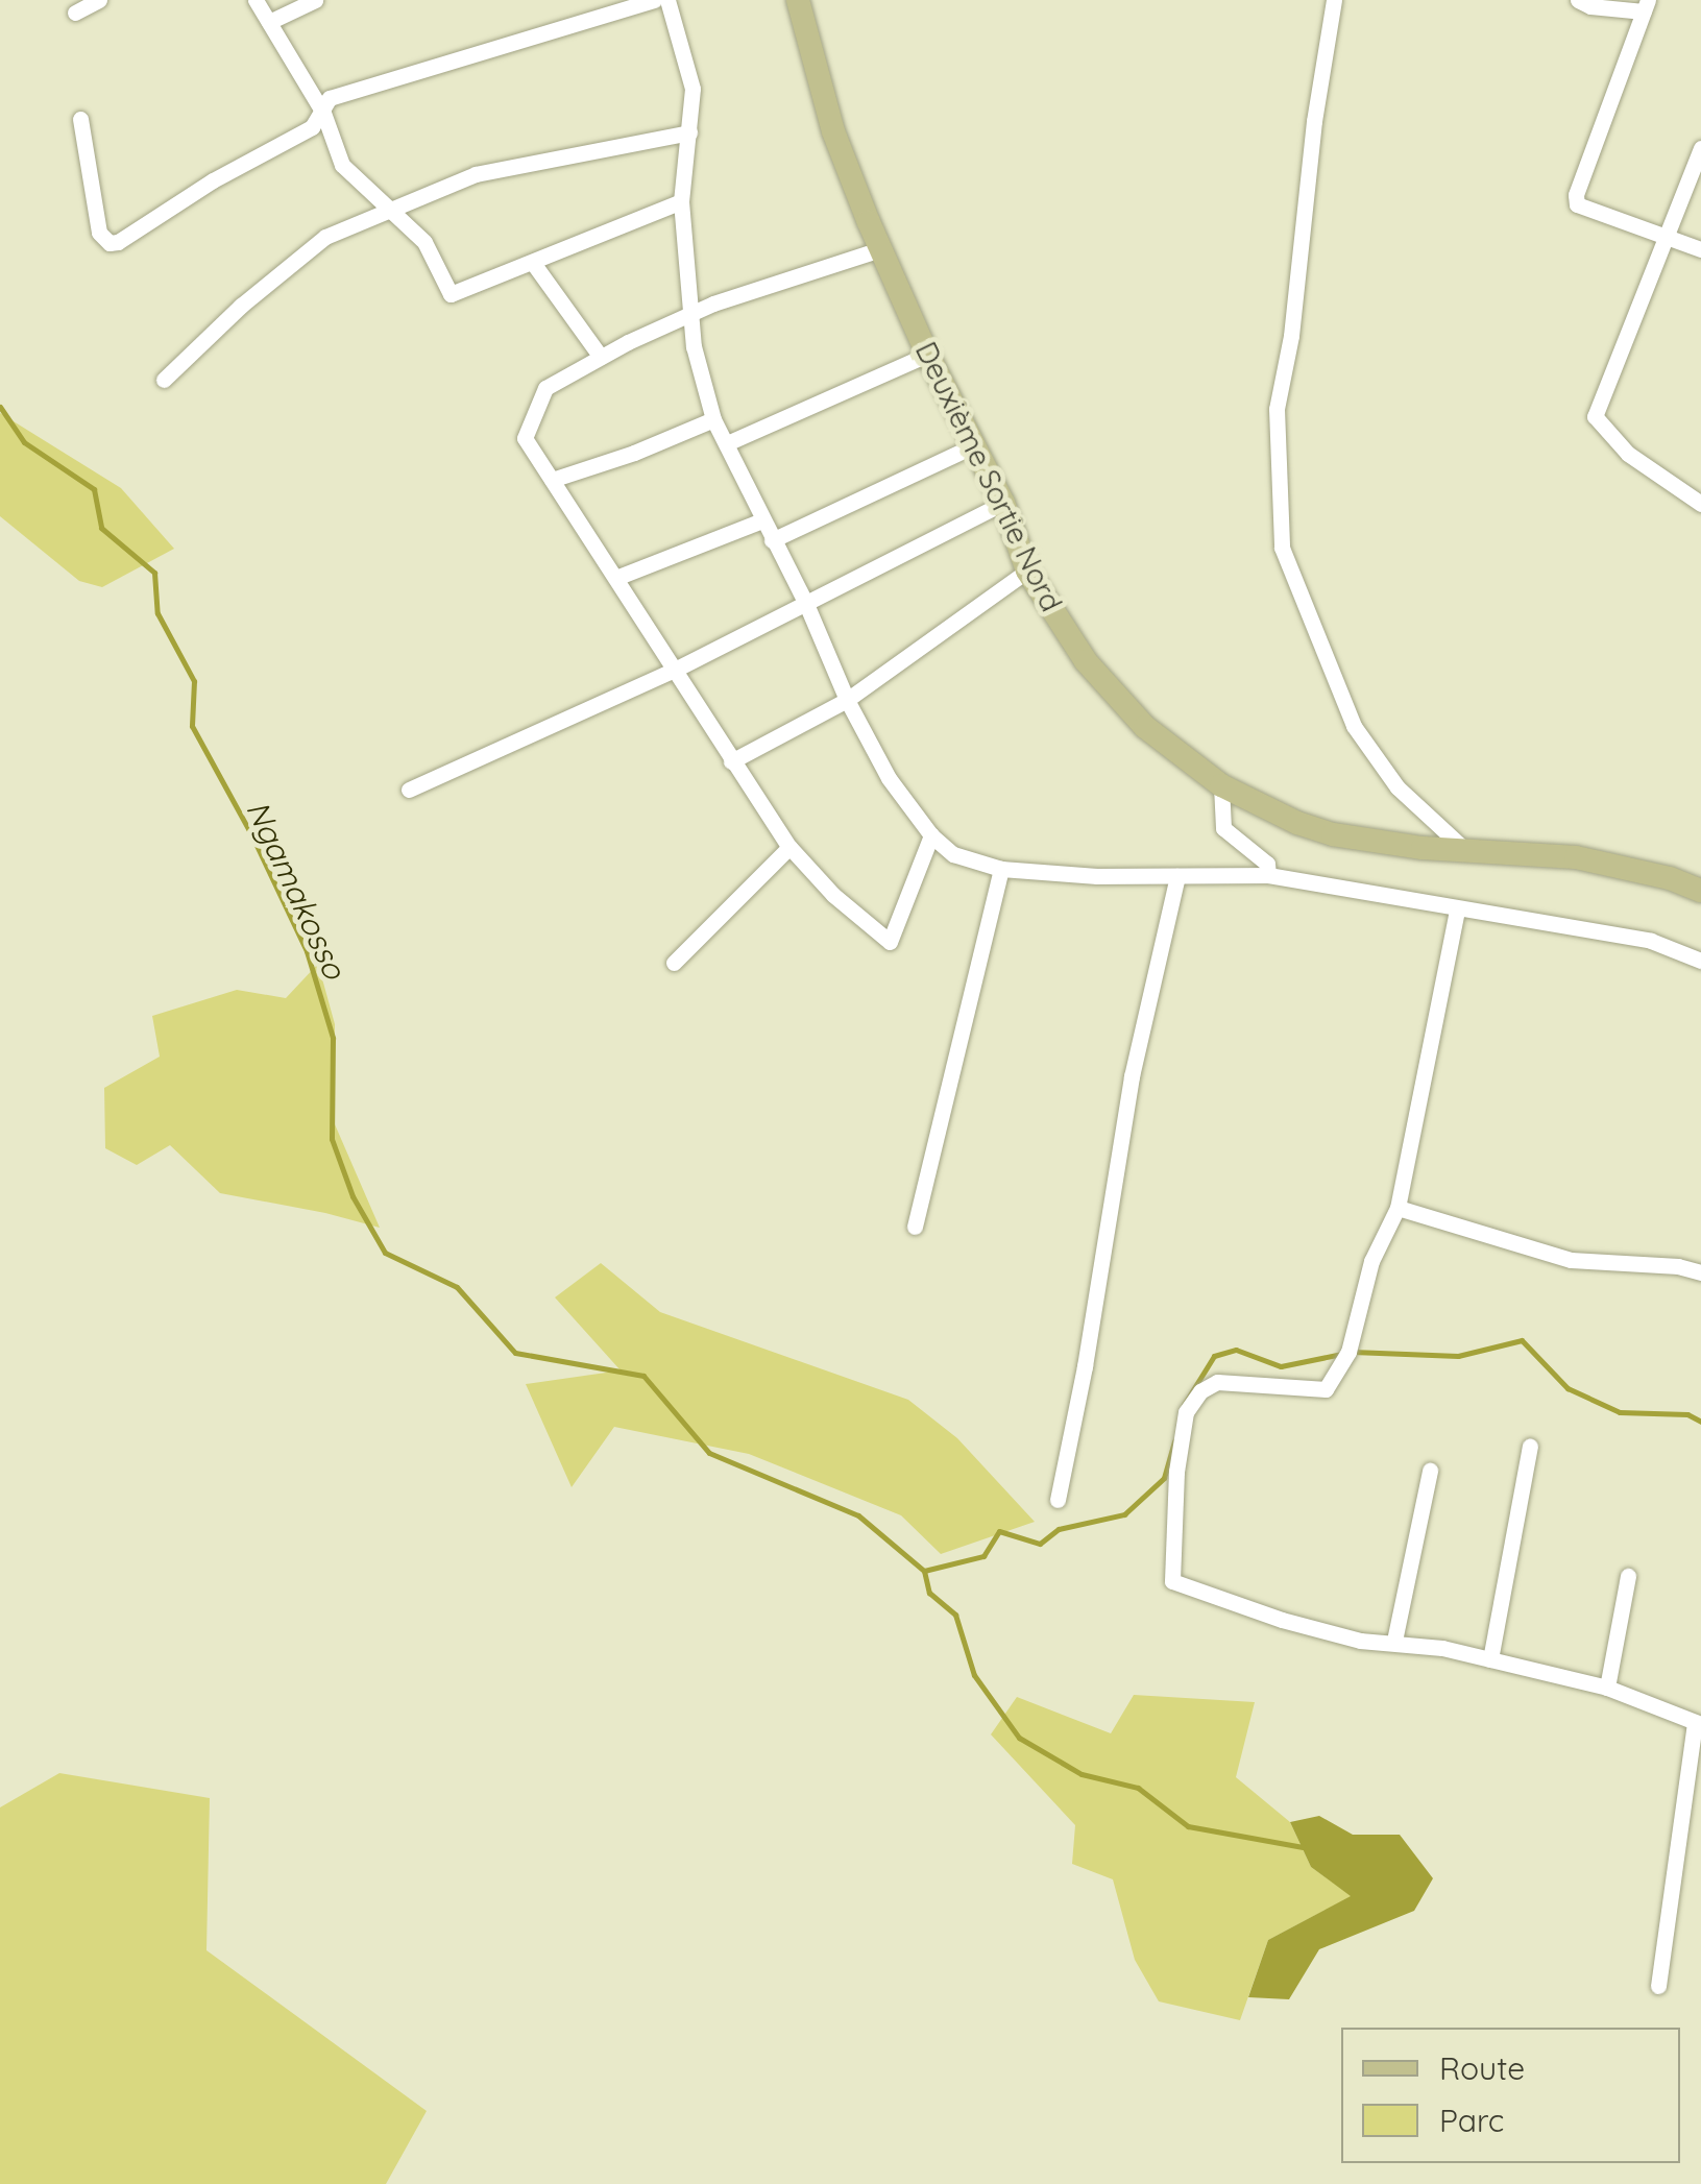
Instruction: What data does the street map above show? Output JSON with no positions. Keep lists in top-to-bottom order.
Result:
{
  "streets": {
    "main road": ["Deuxième Sortie Nord"]
  },
  "water": ["Ngamakosso"],
  "legend": ["Route", "Parc"]
}
